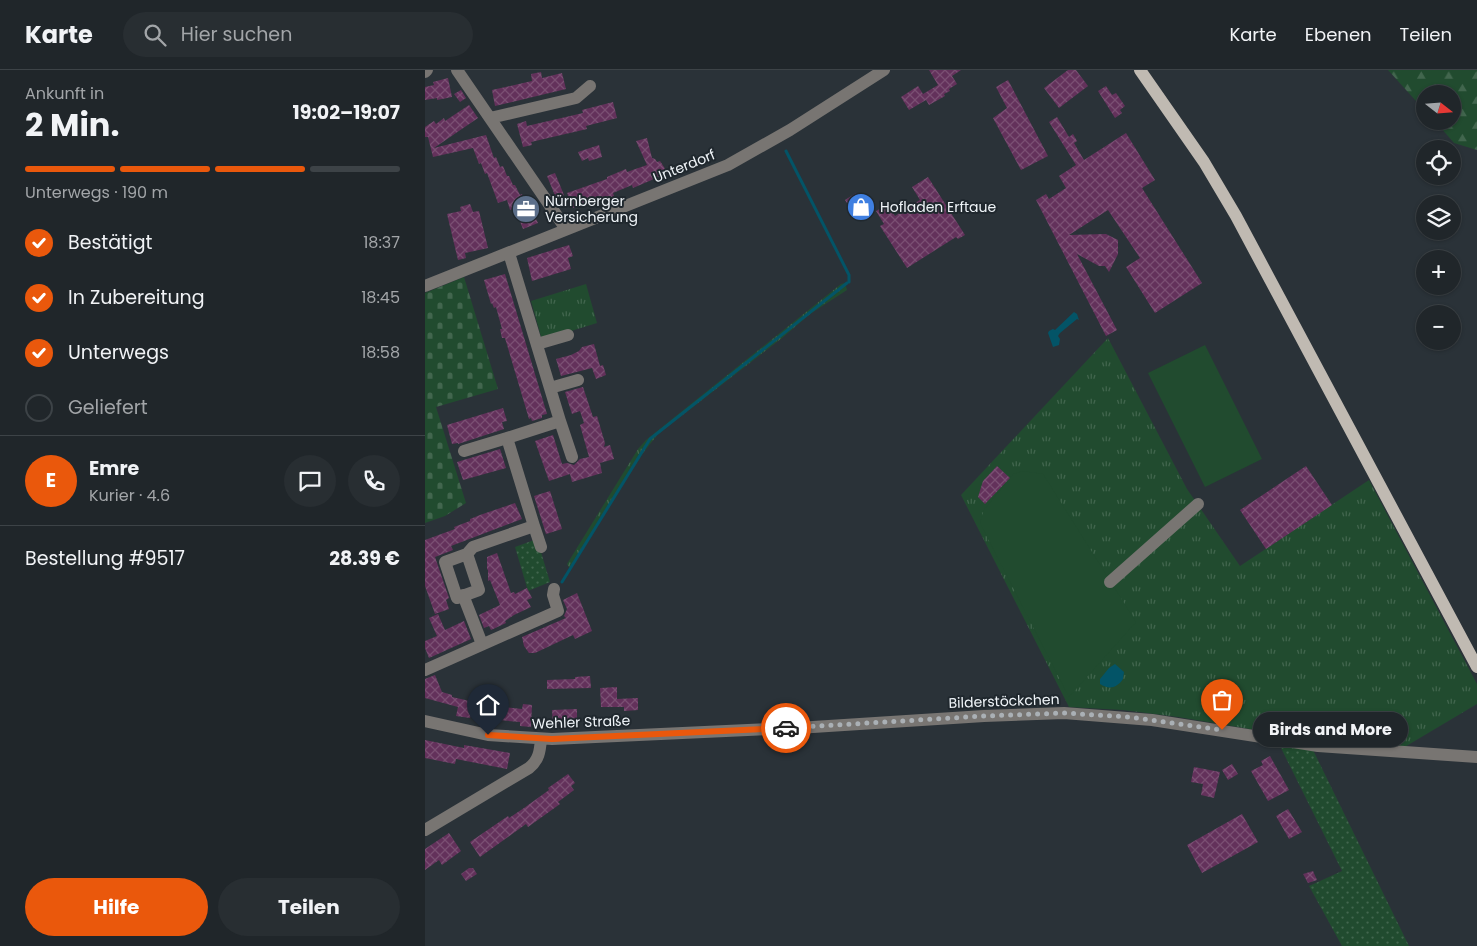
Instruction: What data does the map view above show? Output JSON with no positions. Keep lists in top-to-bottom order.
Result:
{
  "streets": {
    "street": ["Unterdorf", "Bilderstöckchen", "Wehler Straße"]
  },
  "crossings": [
    ["Bilderstöckchen", "Wehler Straße"]
  ],
  "places": {
    "shop": ["Hofladen Erftaue"],
    "office": ["Nürnberger Versicherung"],
    "other": ["Birds and More"]
  },
  "north": "right",
  "page": {
    "header": "Karte",
    "search": "Hier suchen",
    "nav": ["Karte", "Ebenen", "Teilen"],
    "heading": ["2 Min.", "Ankunft in", "19:02–19:07"],
    "panel": [
      "Emre",
      "Kurier · 4.6",
      "Bestellung #9517",
      "28.39 €"
    ],
    "map_buttons": ["+", "−"],
    "bar": "Unterwegs · 190 m",
    "list": [
      ["Bestätigt", "18:37"],
      ["In Zubereitung", "18:45"],
      ["Unterwegs", "18:58"],
      "Geliefert"
    ],
    "round": "E",
    "bubble": "Birds and More",
    "buttons": ["Hilfe", "Teilen"]
  }
}
